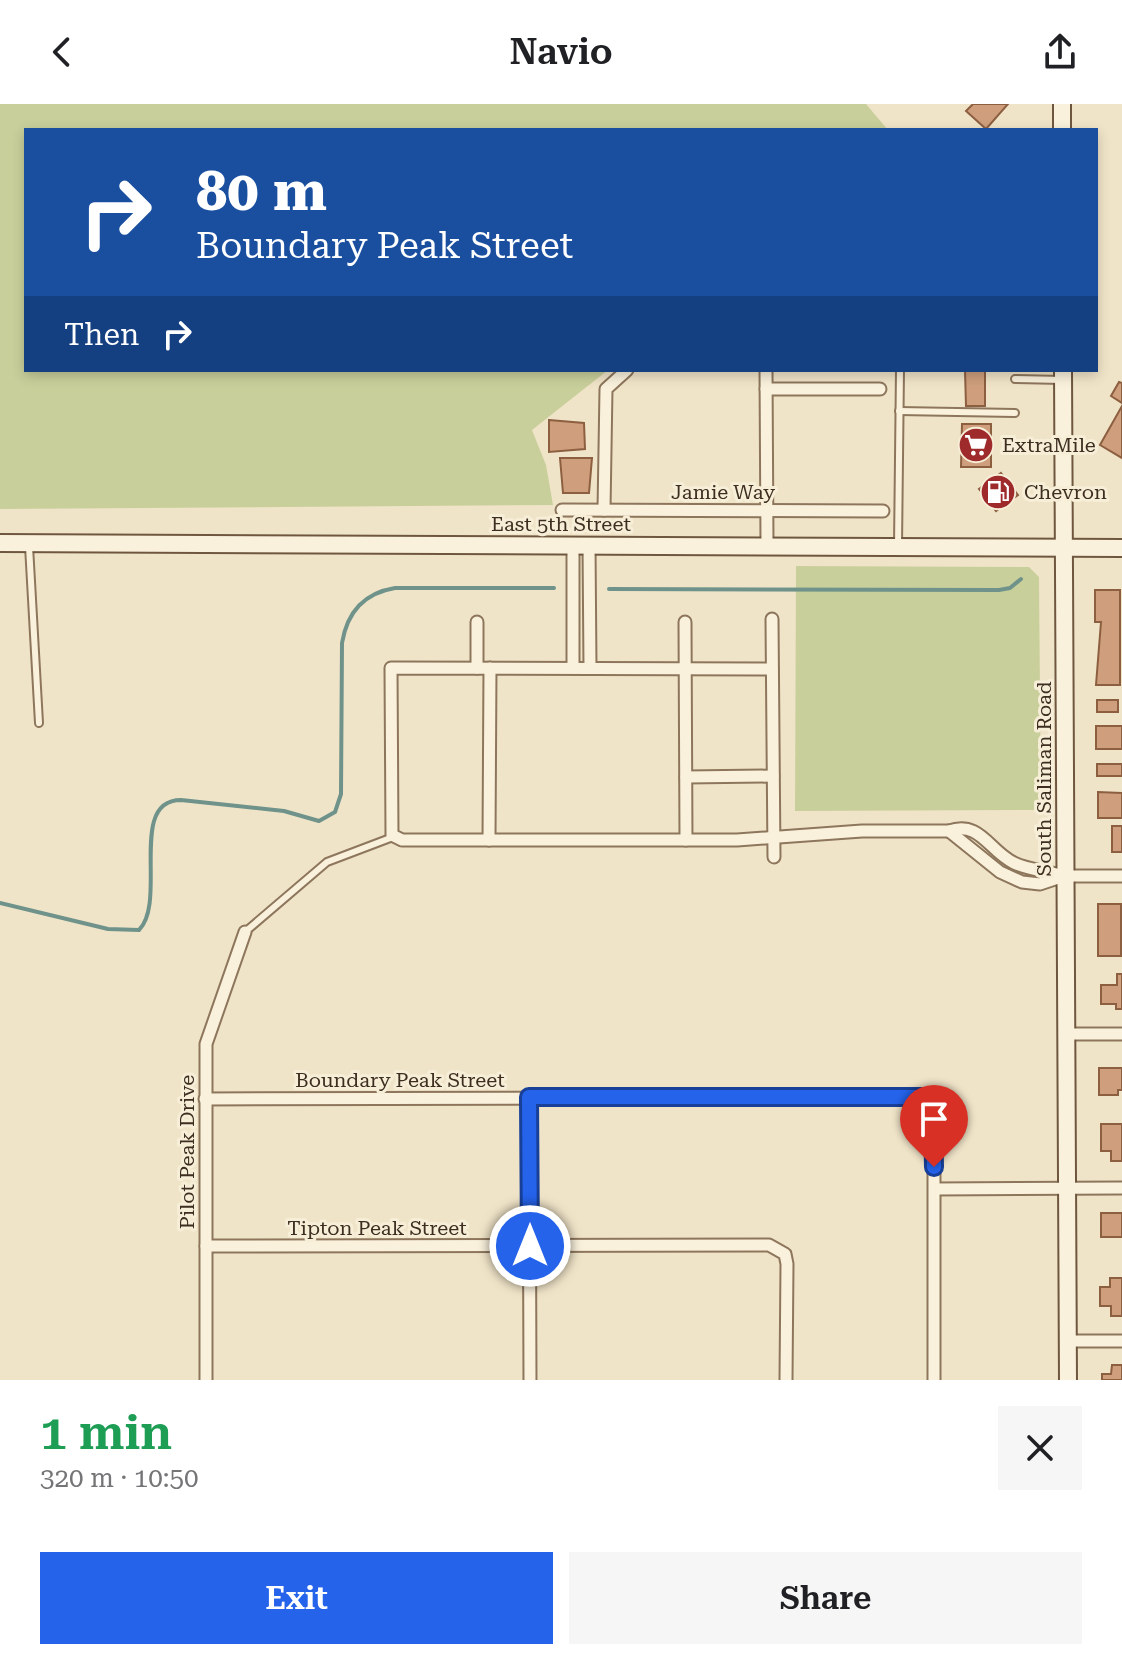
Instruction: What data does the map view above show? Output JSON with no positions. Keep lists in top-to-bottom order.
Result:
{
  "streets": {
    "main road": ["East 5th Street", "South Saliman Road"],
    "street": [
      "Jamie Way",
      "Boundary Peak Street",
      "Pilot Peak Drive",
      "Tipton Peak Street"
    ]
  },
  "crossings": [
    ["East 5th Street", "South Saliman Road"],
    ["Boundary Peak Street", "Pilot Peak Drive"],
    ["Pilot Peak Drive", "Tipton Peak Street"]
  ],
  "places": {
    "supermarket": ["ExtraMile"],
    "fuel station": ["Chevron"]
  },
  "page": {
    "header": "Navio",
    "turn": ["80 m", "Boundary Peak Street"],
    "then": "Then",
    "heading": ["1 min", "320 m · 10:50"],
    "buttons": ["Exit", "Share"]
  }
}
